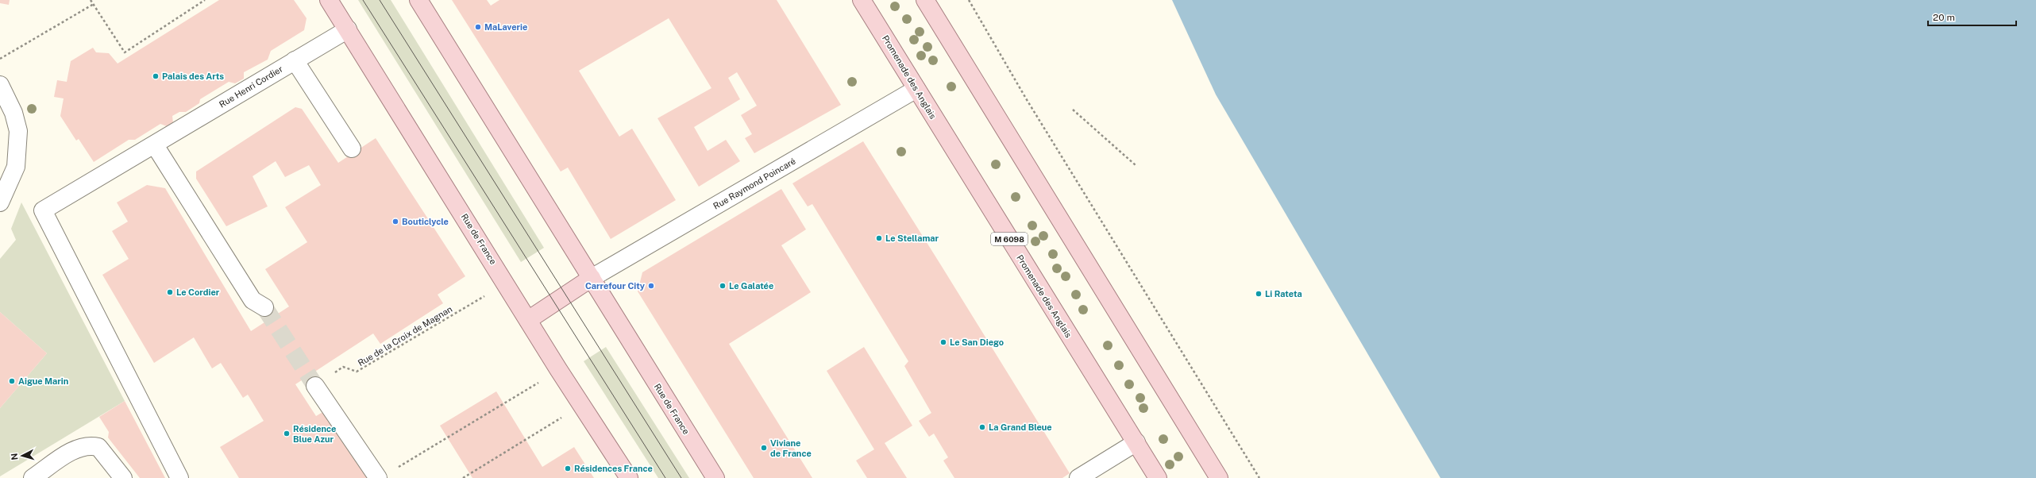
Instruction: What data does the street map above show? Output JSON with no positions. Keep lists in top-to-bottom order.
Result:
{
  "streets": {
    "main road": ["Promenade des Anglais", "Rue de France", "M 6098"],
    "street": ["Rue Henri Cordier", "Rue Raymond Poincaré"],
    "path": ["Rue de la Croix de Magnan"]
  },
  "crossings": [
    ["Promenade des Anglais", "Rue Raymond Poincaré"],
    ["Rue Henri Cordier", "Rue de France"],
    ["Rue Raymond Poincaré", "Rue de France"]
  ],
  "places": [
    "MaLaverie",
    "Palais des Arts",
    "Bouticlycle",
    "Le Stellamar",
    "Carrefour City",
    "Le Galatée",
    "Le Cordier",
    "Li Rateta",
    "Le San Diego",
    "Aigue Marin",
    "La Grand Bleue",
    "Résidence Blue Azur",
    "Viviane de France",
    "Résidences France"
  ],
  "scale_bar": "20 m",
  "north": "left"
}
